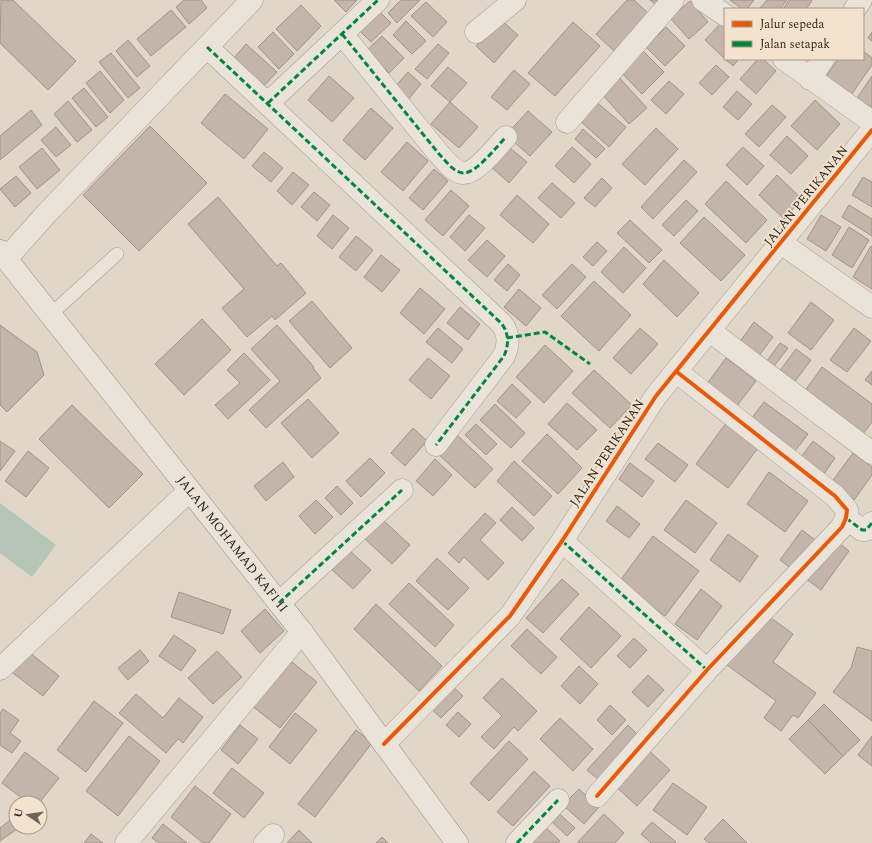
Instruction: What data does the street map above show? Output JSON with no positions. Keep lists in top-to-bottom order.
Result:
{
  "streets": {
    "street": ["JALAN PERIKANAN", "JALAN MOHAMAD KAFI II"]
  },
  "crossings": [
    ["JALAN PERIKANAN", "JALAN MOHAMAD KAFI II"]
  ],
  "legend": ["Jalur sepeda", "Jalan setapak"],
  "north": "left"
}
